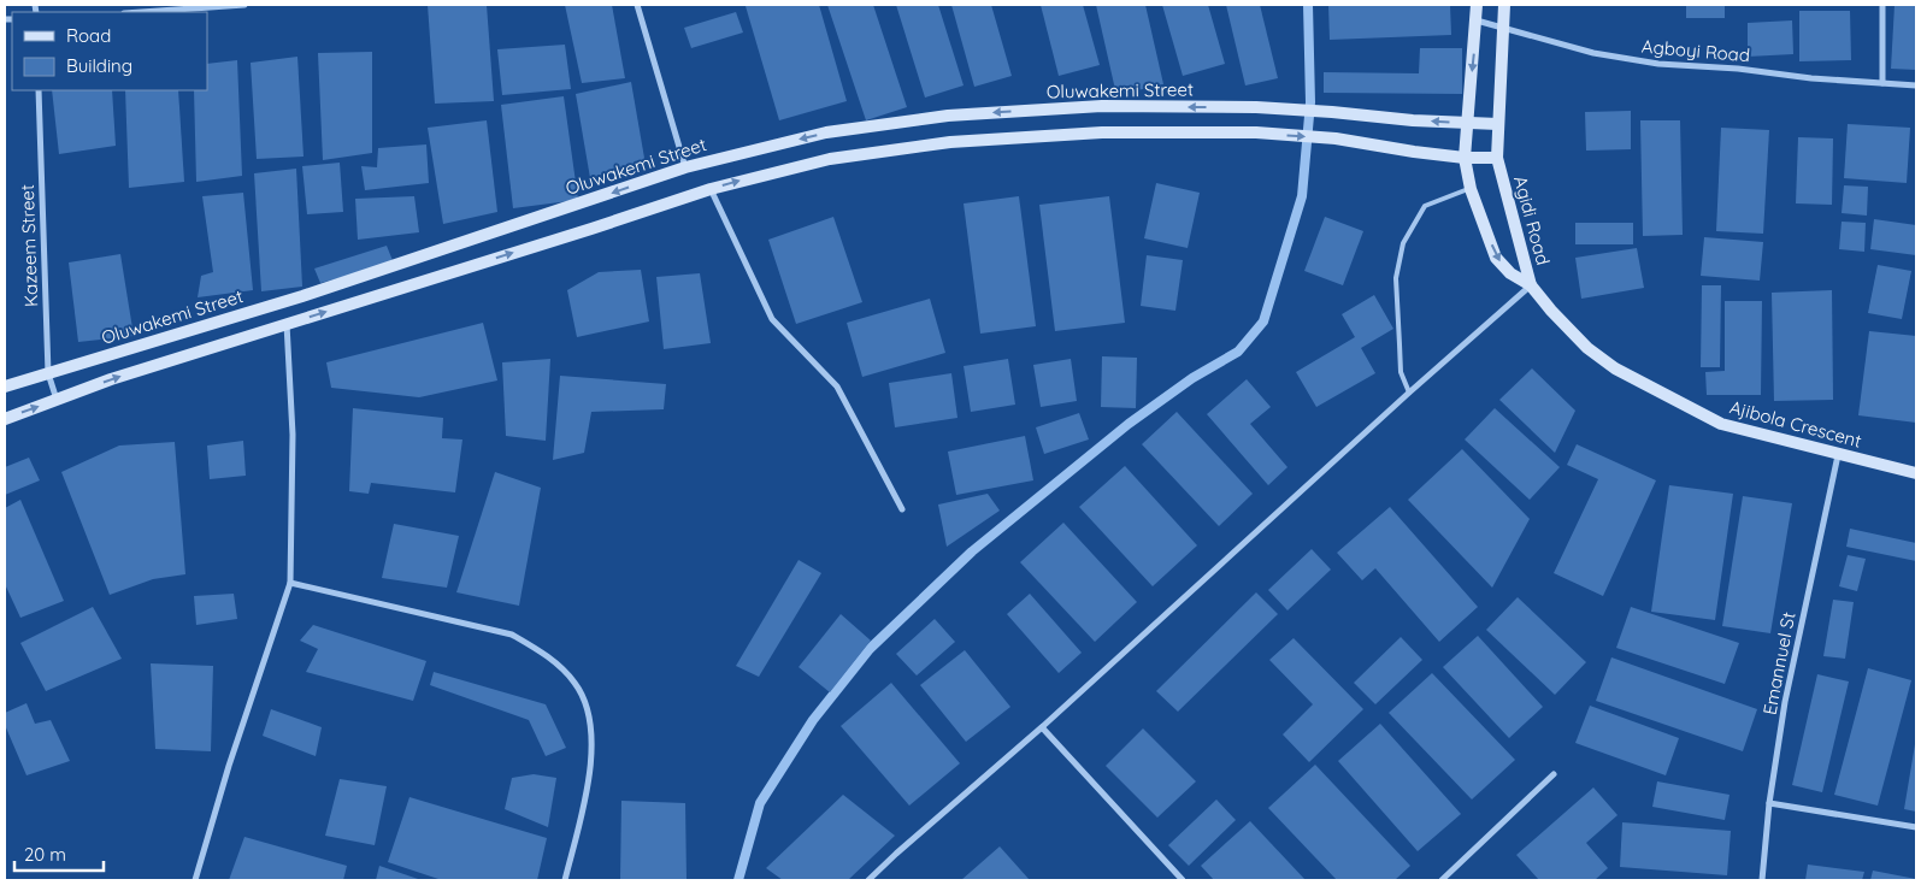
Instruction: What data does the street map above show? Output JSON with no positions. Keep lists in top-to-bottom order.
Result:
{
  "streets": {
    "street": [
      "Agboyi Road",
      "Oluwakemi Street",
      "Agidi Road",
      "Kazeem Street",
      "Ajibola Crescent",
      "Emannuel St"
    ]
  },
  "crossings": [
    ["Agboyi Road", "Agidi Road"],
    ["Oluwakemi Street", "Agidi Road"],
    ["Oluwakemi Street", "Kazeem Street"],
    ["Agidi Road", "Ajibola Crescent"],
    ["Ajibola Crescent", "Emannuel St"]
  ],
  "legend": ["Road", "Building"],
  "scale_bar": "20 m"
}
